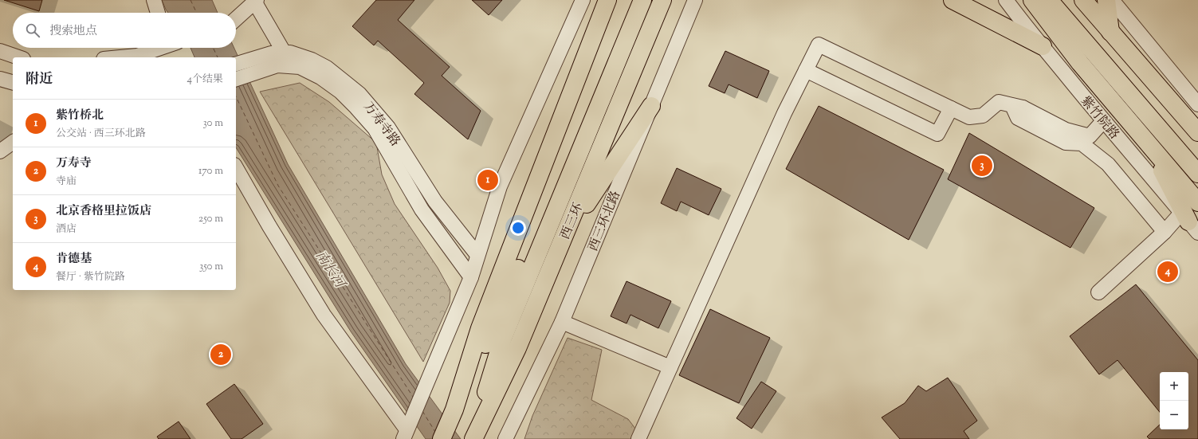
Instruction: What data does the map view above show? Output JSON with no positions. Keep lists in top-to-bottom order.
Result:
{
  "streets": {
    "highway": ["紫竹院路", "西三环"],
    "street": ["万寿寺路", "西三环北路"]
  },
  "water": ["南长河"],
  "page": {
    "search": "搜索地点",
    "heading": ["附近", "4个结果"],
    "list": [
      {
        "mark": "1",
        "name": "紫竹桥北",
        "note": "公交站 · 西三环北路",
        "value": "30 m"
      },
      {
        "mark": "2",
        "name": "万寿寺",
        "note": "寺庙",
        "value": "170 m"
      },
      {
        "mark": "3",
        "name": "北京香格里拉饭店",
        "note": "酒店",
        "value": "250 m"
      },
      {
        "mark": "4",
        "name": "肯德基",
        "note": "餐厅 · 紫竹院路",
        "value": "350 m"
      }
    ],
    "pins": [
      "3",
      "1",
      "4",
      "2"
    ],
    "map_buttons": ["+", "−"]
  }
}
